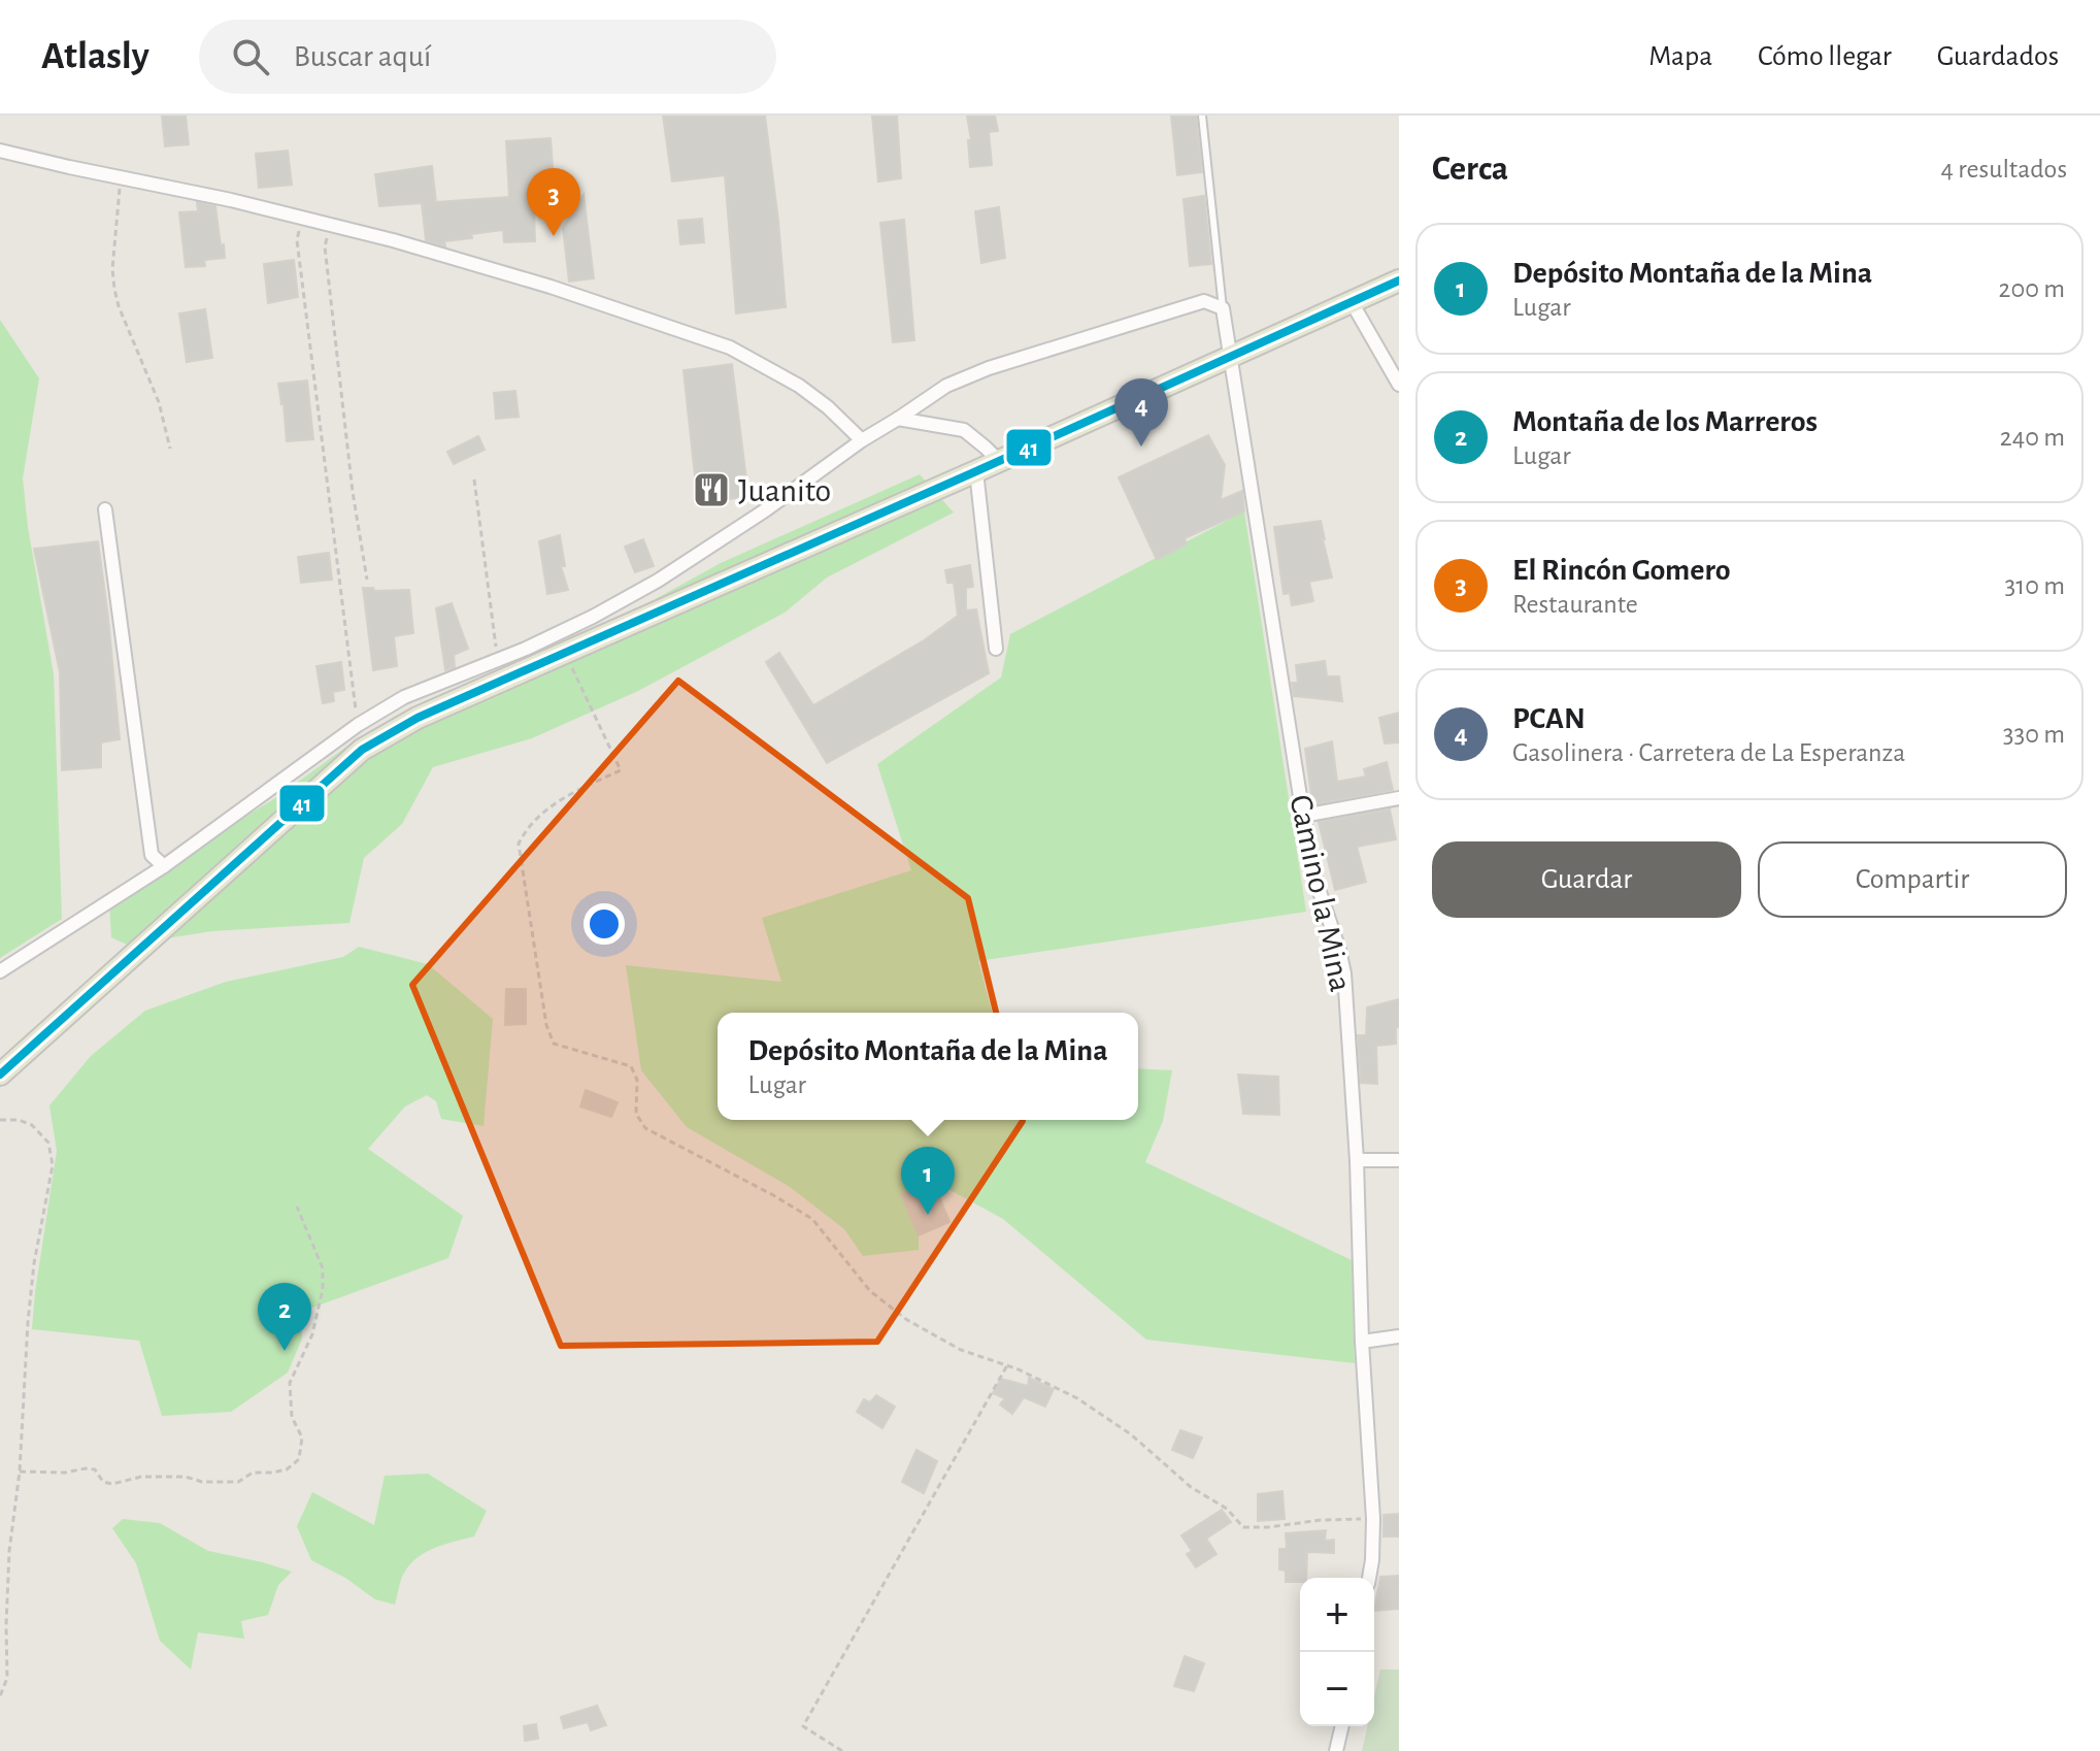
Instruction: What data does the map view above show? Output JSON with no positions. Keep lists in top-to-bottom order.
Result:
{
  "streets": {
    "street": ["Camino la Mina"]
  },
  "places": {
    "restaurant": ["Juanito"]
  },
  "lines": ["transit line 41"],
  "page": {
    "header": "Atlasly",
    "search": "Buscar aquí",
    "nav": ["Mapa", "Cómo llegar", "Guardados"],
    "heading": ["Cerca", "4 resultados"],
    "pins": [
      "3",
      "4",
      "1",
      "2"
    ],
    "list": [
      {
        "mark": "1",
        "name": "Depósito Montaña de la Mina",
        "note": "Lugar",
        "value": "200 m"
      },
      {
        "mark": "2",
        "name": "Montaña de los Marreros",
        "note": "Lugar",
        "value": "240 m"
      },
      {
        "mark": "3",
        "name": "El Rincón Gomero",
        "note": "Restaurante",
        "value": "310 m"
      },
      {
        "mark": "4",
        "name": "PCAN",
        "note": "Gasolinera · Carretera de La Esperanza",
        "value": "330 m"
      }
    ],
    "buttons": ["Guardar", "Compartir"],
    "popup": ["Depósito Montaña de la Mina", "Lugar"],
    "map_buttons": ["+", "−"]
  }
}
